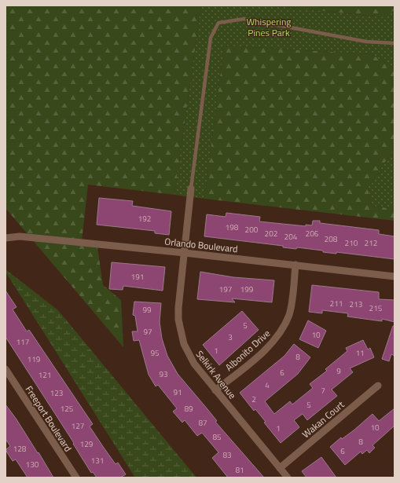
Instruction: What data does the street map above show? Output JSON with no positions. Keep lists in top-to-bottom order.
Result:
{
  "streets": {
    "street": [
      "Orlando Boulevard",
      "Albonito Drive",
      "Selkirk Avenue",
      "Freeport Boulevard",
      "Wakan Court"
    ]
  },
  "crossings": [
    ["Orlando Boulevard", "Albonito Drive"],
    ["Orlando Boulevard", "Selkirk Avenue"],
    ["Albonito Drive", "Selkirk Avenue"],
    ["Selkirk Avenue", "Wakan Court"]
  ],
  "parks": ["Whispering Pines Park"],
  "house_numbers": [
    "192",
    "198",
    "200",
    "202",
    "206",
    "204",
    "208",
    "210",
    "212",
    "191",
    "197",
    "199",
    "211",
    "213",
    "215",
    "99",
    "5",
    "97",
    "10",
    "3",
    "117",
    "1",
    "95",
    "11",
    "8",
    "119",
    "9",
    "6",
    "93",
    "121",
    "4",
    "7",
    "91",
    "123",
    "2",
    "5",
    "125",
    "89",
    "87",
    "127",
    "10",
    "1",
    "85",
    "8",
    "129",
    "128",
    "6",
    "83",
    "131",
    "130",
    "81"
  ]
}
